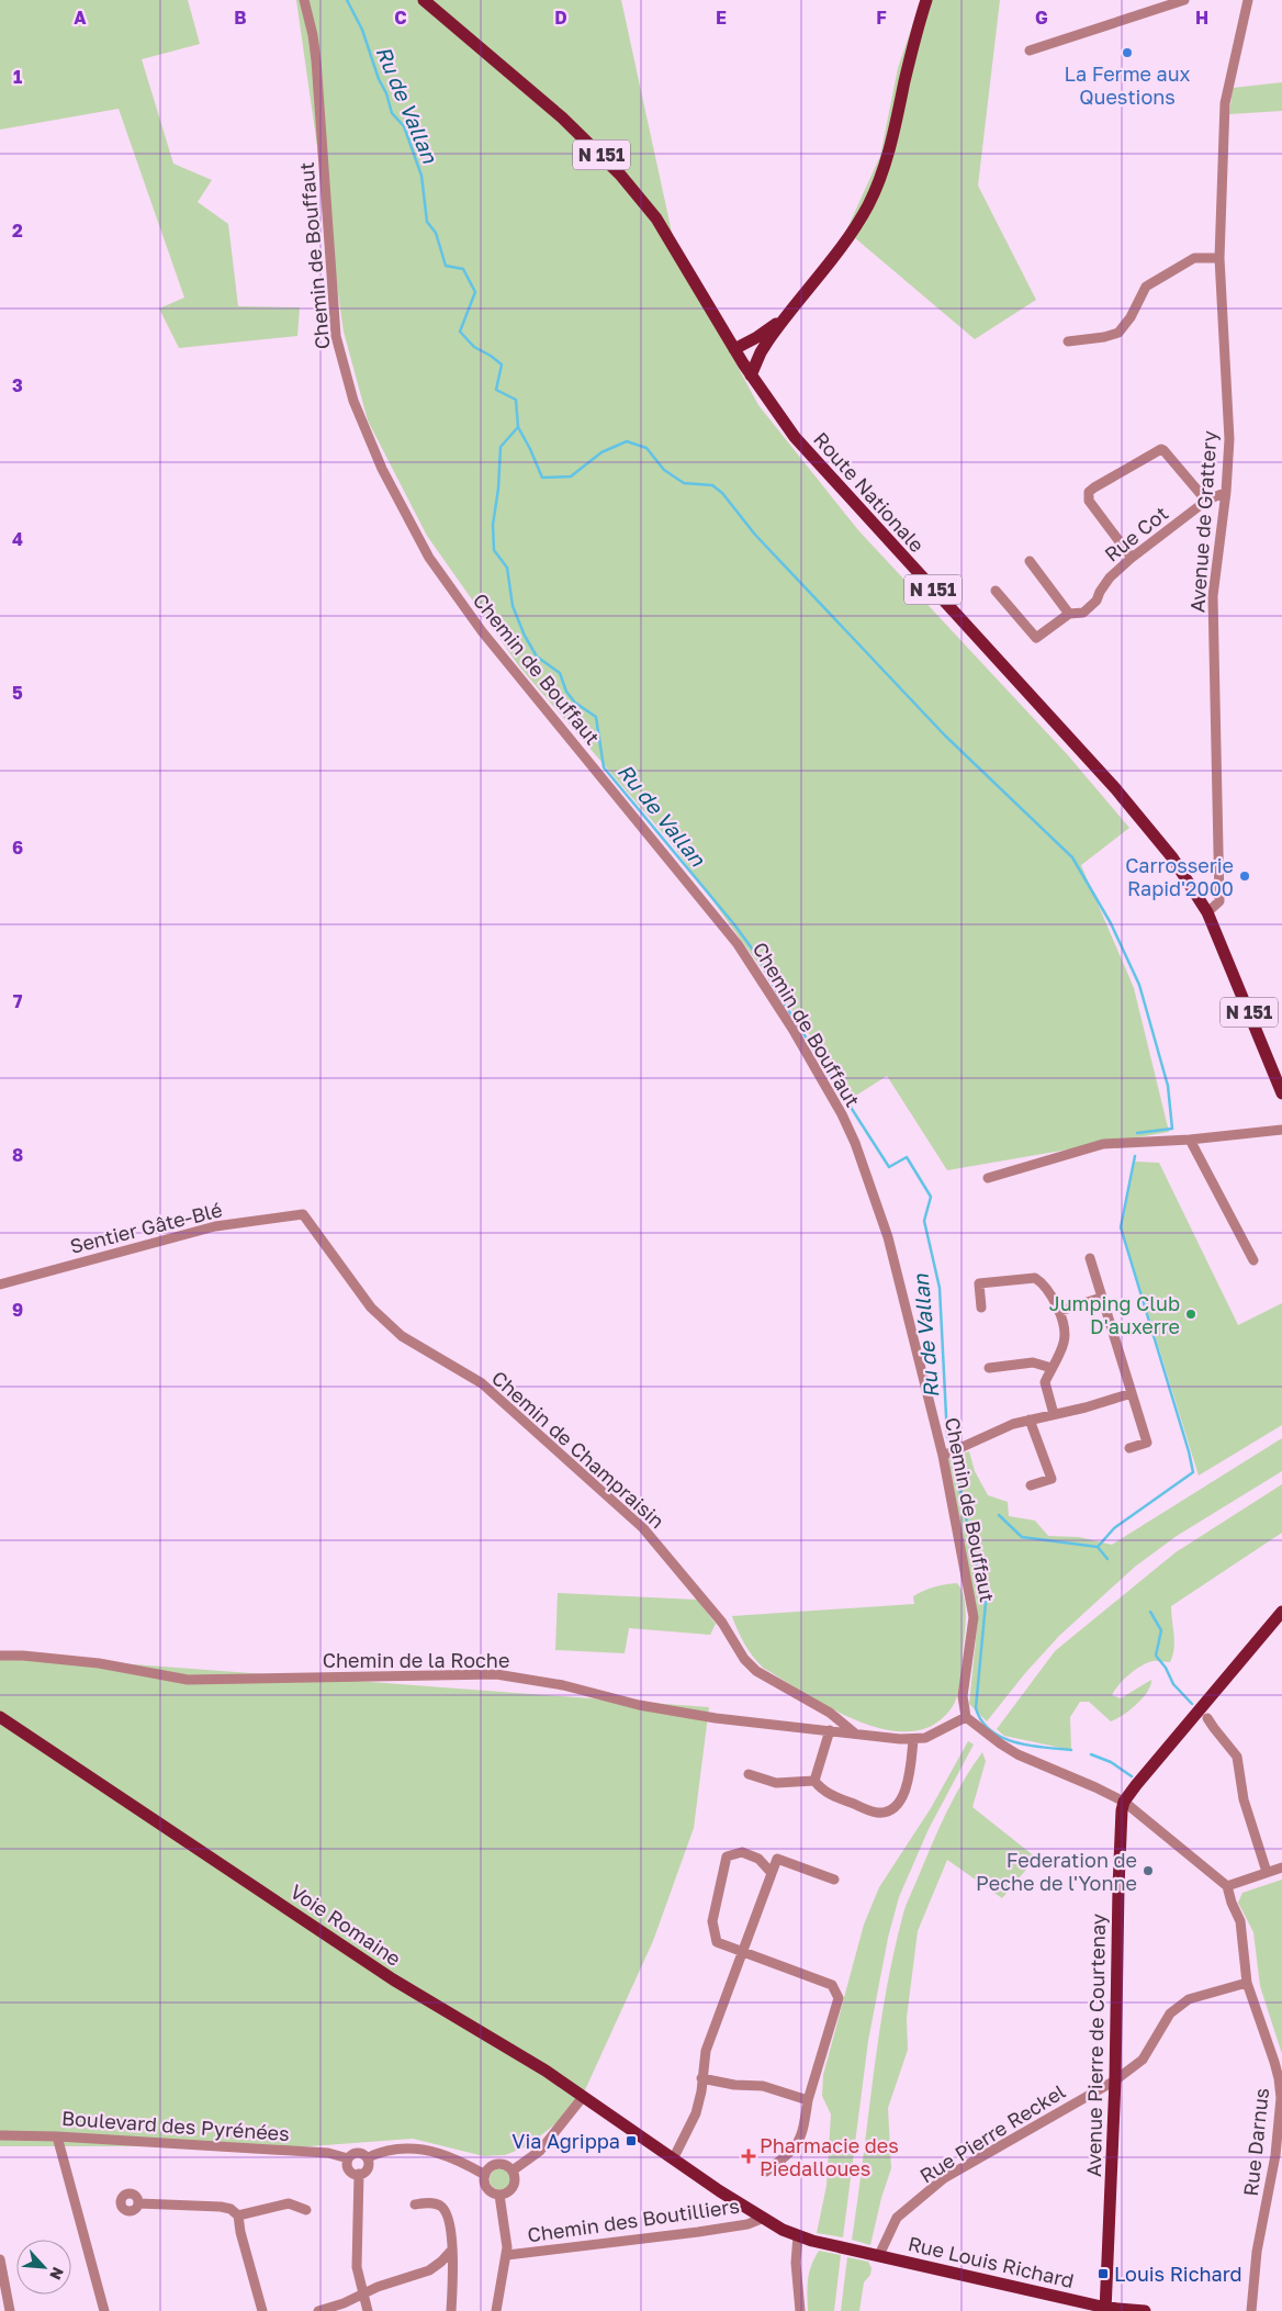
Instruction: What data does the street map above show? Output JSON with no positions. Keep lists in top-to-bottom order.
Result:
{
  "streets": {
    "main road": [
      "N 151",
      "Route Nationale",
      "Voie Romaine",
      "Avenue Pierre de Courtenay",
      "Rue Louis Richard"
    ],
    "street": [
      "Chemin de Bouffaut",
      "Avenue de Grattery",
      "Rue Cot",
      "Sentier Gâte-Blé",
      "Chemin de Champraisin",
      "Chemin de la Roche",
      "Boulevard des Pyrénées",
      "Rue Pierre Reckel",
      "Rue Darnus",
      "Chemin des Boutilliers"
    ]
  },
  "crossings": [
    ["N 151", "Route Nationale"],
    ["N 151", "Avenue de Grattery"],
    ["Chemin de Bouffaut", "Chemin de la Roche"],
    ["Route Nationale", "Avenue de Grattery"],
    ["Avenue de Grattery", "Rue Cot"],
    ["Sentier Gâte-Blé", "Chemin de Champraisin"],
    ["Chemin de Champraisin", "Chemin de la Roche"],
    ["Voie Romaine", "Chemin des Boutilliers"],
    ["Voie Romaine", "Rue Louis Richard"],
    ["Avenue Pierre de Courtenay", "Rue Pierre Reckel"],
    ["Avenue Pierre de Courtenay", "Rue Louis Richard"],
    ["Rue Pierre Reckel", "Rue Darnus"],
    ["Rue Pierre Reckel", "Rue Louis Richard"]
  ],
  "water": ["Ru de Vallan"],
  "places": {
    "other": [
      "La Ferme aux Questions",
      "Carrosserie Rapid'2000",
      "Jumping Club D'auxerre",
      "Federation de Peche de l'Yonne"
    ],
    "transit": ["Via Agrippa", "Louis Richard"],
    "health": ["Pharmacie des Piedalloues"]
  },
  "north": "bottom right",
  "grid": {
    "columns": [
      "A",
      "B",
      "C",
      "D",
      "E",
      "F",
      "G",
      "H"
    ],
    "rows": [
      "1",
      "2",
      "3",
      "4",
      "5",
      "6",
      "7",
      "8",
      "9"
    ]
  }
}
